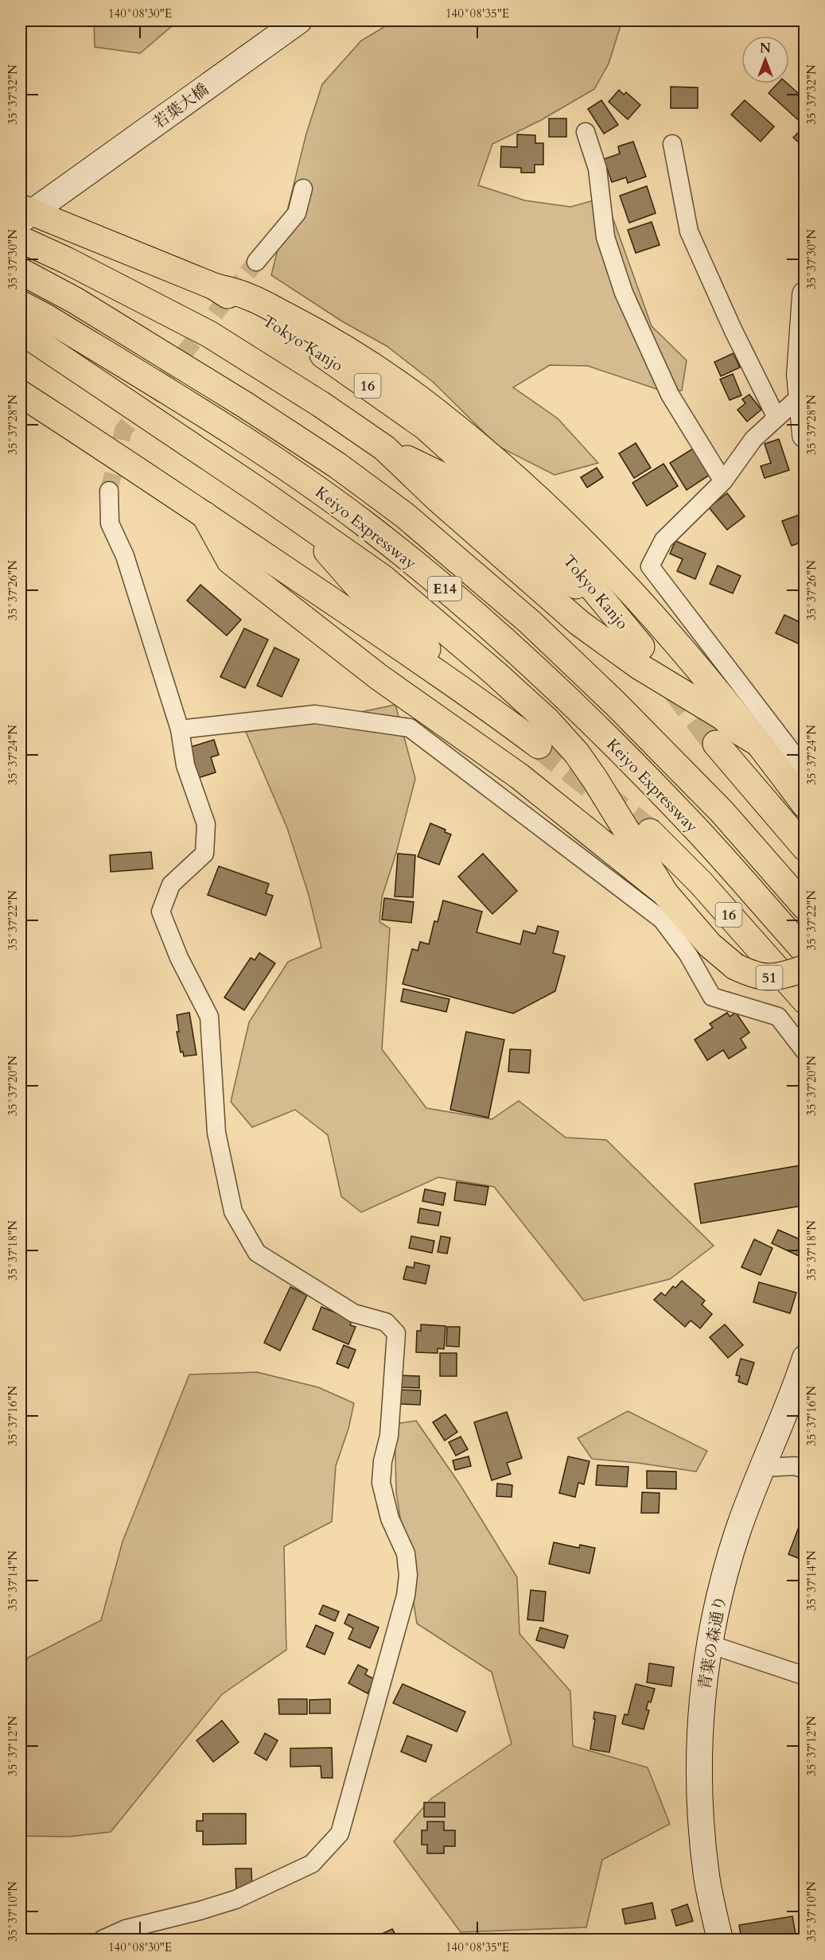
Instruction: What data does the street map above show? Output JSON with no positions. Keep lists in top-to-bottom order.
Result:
{
  "streets": {
    "highway": [
      "Tokyo Kanjo",
      "16",
      "Keiyo Expressway",
      "E14",
      "51"
    ],
    "street": ["若葉大橋", "青葉の森通り"]
  },
  "crossings": [
    ["若葉大橋", "Tokyo Kanjo"]
  ],
  "north": "top",
  "coordinates": [
    "140°08'30\"E",
    "140°08'35\"E",
    "35°37'32\"N",
    "35°37'30\"N",
    "35°37'28\"N",
    "35°37'26\"N",
    "35°37'24\"N",
    "35°37'22\"N",
    "35°37'20\"N",
    "35°37'18\"N",
    "35°37'16\"N",
    "35°37'14\"N",
    "35°37'12\"N",
    "35°37'10\"N"
  ]
}
